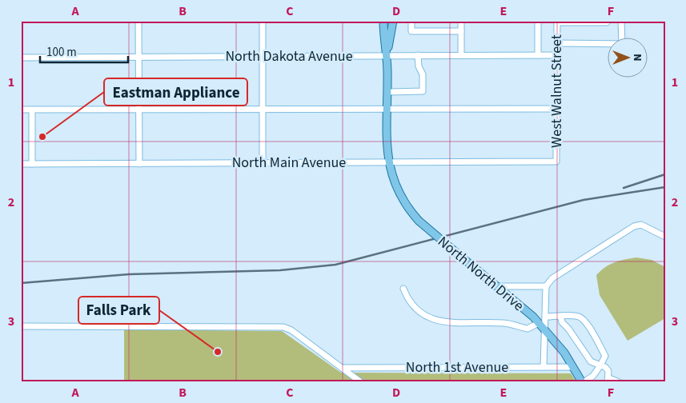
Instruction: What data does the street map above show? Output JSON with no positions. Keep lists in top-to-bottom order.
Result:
{
  "streets": {
    "main road": ["North North Drive"],
    "street": [
      "North Dakota Avenue",
      "West Walnut Street",
      "North Main Avenue",
      "North 1st Avenue"
    ]
  },
  "crossings": [
    ["North Dakota Avenue", "West Walnut Street"],
    ["North Dakota Avenue", "North North Drive"],
    ["West Walnut Street", "North Main Avenue"],
    ["North Main Avenue", "North North Drive"],
    ["North North Drive", "North 1st Avenue"]
  ],
  "places": ["Eastman Appliance", "Falls Park"],
  "scale_bar": "100 m",
  "north": "right",
  "grid": {
    "columns": [
      "A",
      "B",
      "C",
      "D",
      "E",
      "F"
    ],
    "rows": ["1", "2", "3"]
  }
}
